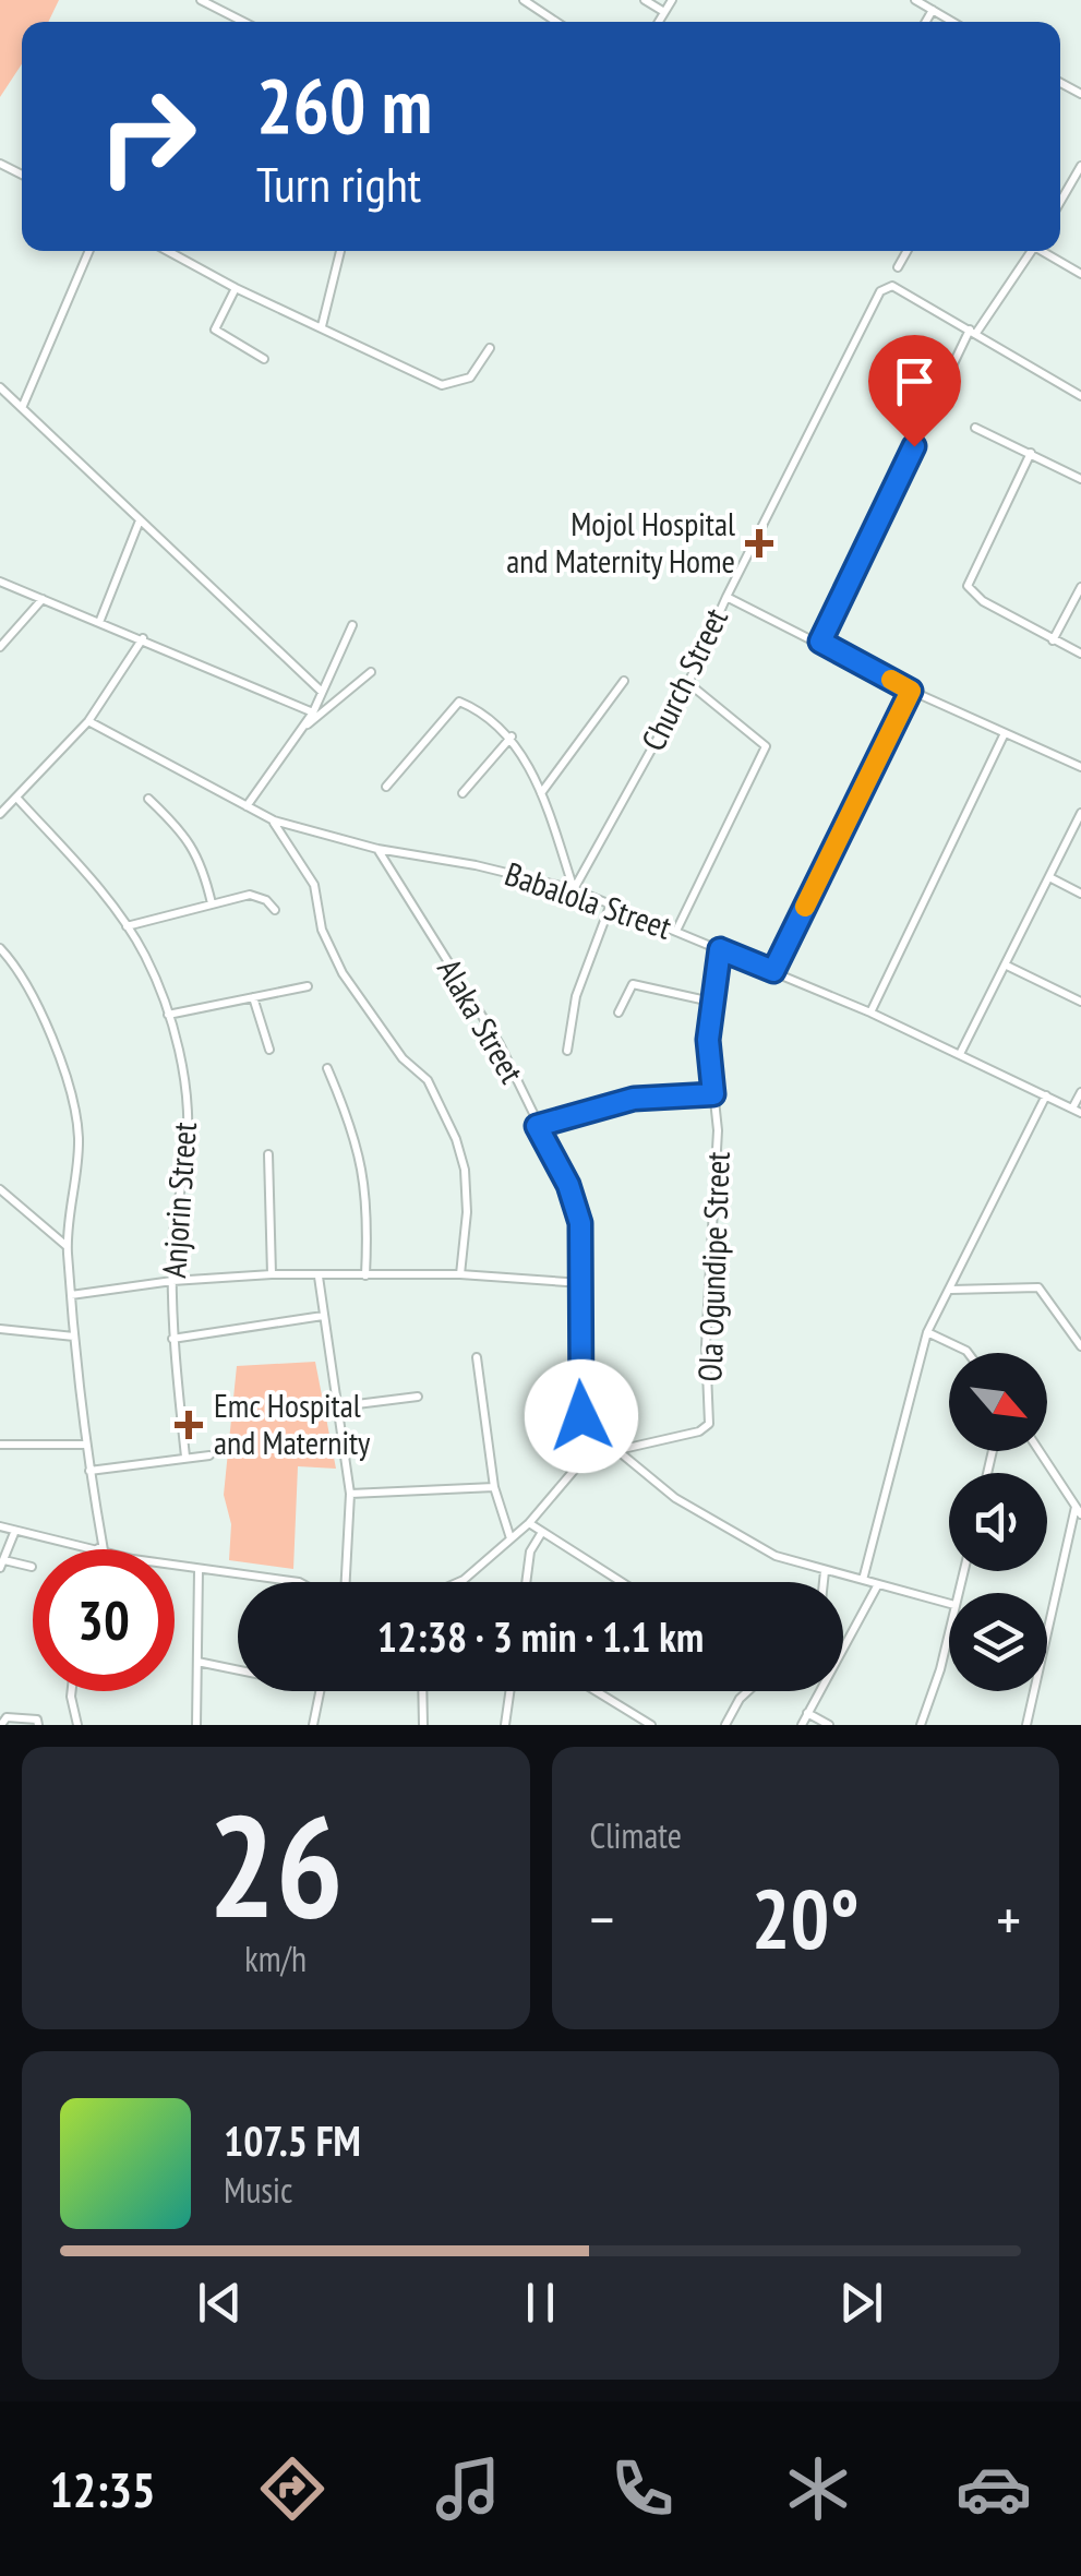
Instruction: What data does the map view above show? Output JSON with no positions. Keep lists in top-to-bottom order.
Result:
{
  "streets": {
    "street": [
      "Church Street",
      "Babalola Street",
      "Alaka Street",
      "Anjorin Street",
      "Ola Ogundipe Street"
    ]
  },
  "crossings": [
    ["Church Street", "Babalola Street"],
    ["Babalola Street", "Alaka Street"],
    ["Babalola Street", "Ola Ogundipe Street"],
    ["Alaka Street", "Ola Ogundipe Street"]
  ],
  "places": {
    "health": ["Mojol Hospital and Maternity Home", "Emc Hospital and Maternity"]
  },
  "north": "bottom right",
  "page": {
    "turn": ["260 m", "Turn right"],
    "limit": "30",
    "trip": "12:38 · 3 min · 1.1 km",
    "tile": [
      ["26", "km/h"],
      "Climate"
    ],
    "heat": ["−", "20°", "+"],
    "song": ["107.5 FM", "Music"],
    "tabs": "12:35"
  }
}
